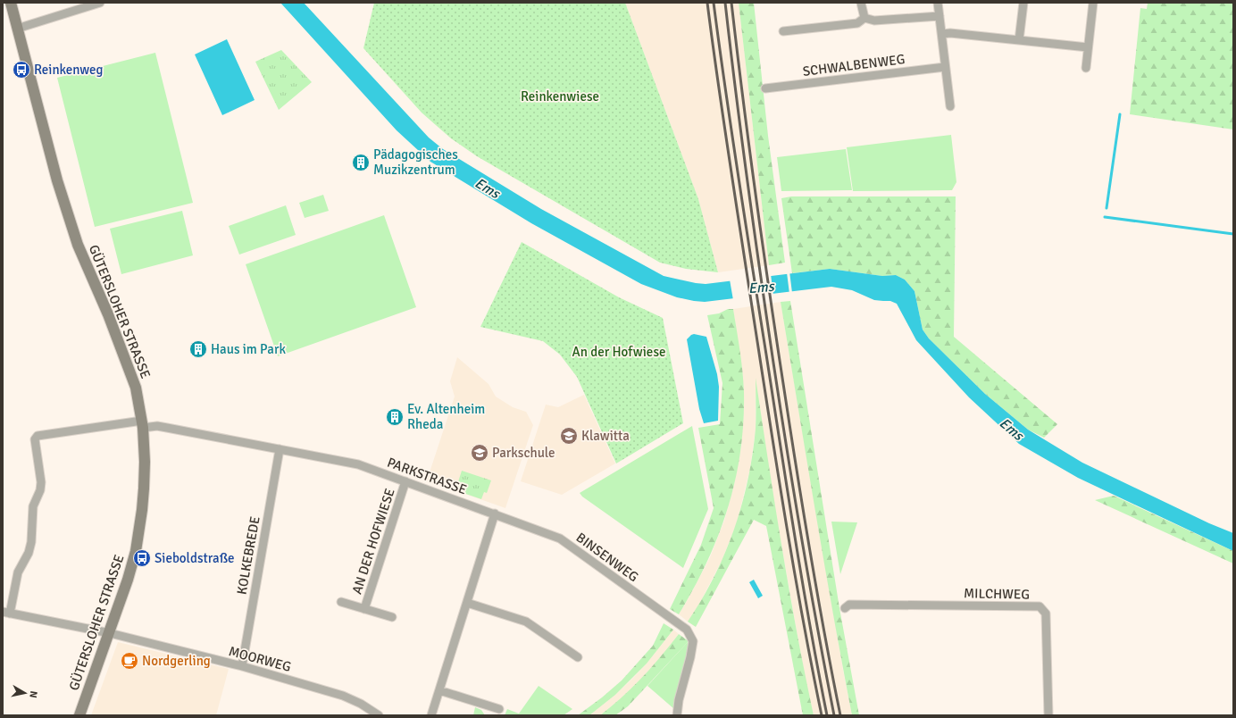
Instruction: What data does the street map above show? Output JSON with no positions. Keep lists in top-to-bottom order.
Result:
{
  "streets": {
    "main road": ["GÜTERSLOHER STRASSE"],
    "street": [
      "SCHWALBENWEG",
      "PARKSTRASSE",
      "AN DER HOFWIESE",
      "KOLKEBREDE",
      "BINSENWEG",
      "MILCHWEG",
      "MOORWEG"
    ]
  },
  "crossings": [
    ["GÜTERSLOHER STRASSE", "PARKSTRASSE"],
    ["GÜTERSLOHER STRASSE", "MOORWEG"],
    ["PARKSTRASSE", "AN DER HOFWIESE"],
    ["PARKSTRASSE", "KOLKEBREDE"],
    ["PARKSTRASSE", "BINSENWEG"],
    ["KOLKEBREDE", "MOORWEG"]
  ],
  "water": ["Ems"],
  "parks": ["Reinkenwiese", "An der Hofwiese"],
  "places": {
    "bus stop": ["Reinkenweg", "Sieboldstraße"],
    "building": ["Pädagogisches Muzikzentrum", "Haus im Park", "Ev. Altenheim Rheda"],
    "school or university": ["Klawitta", "Parkschule"],
    "cafe": ["Nordgerling"]
  },
  "north": "right"
}
